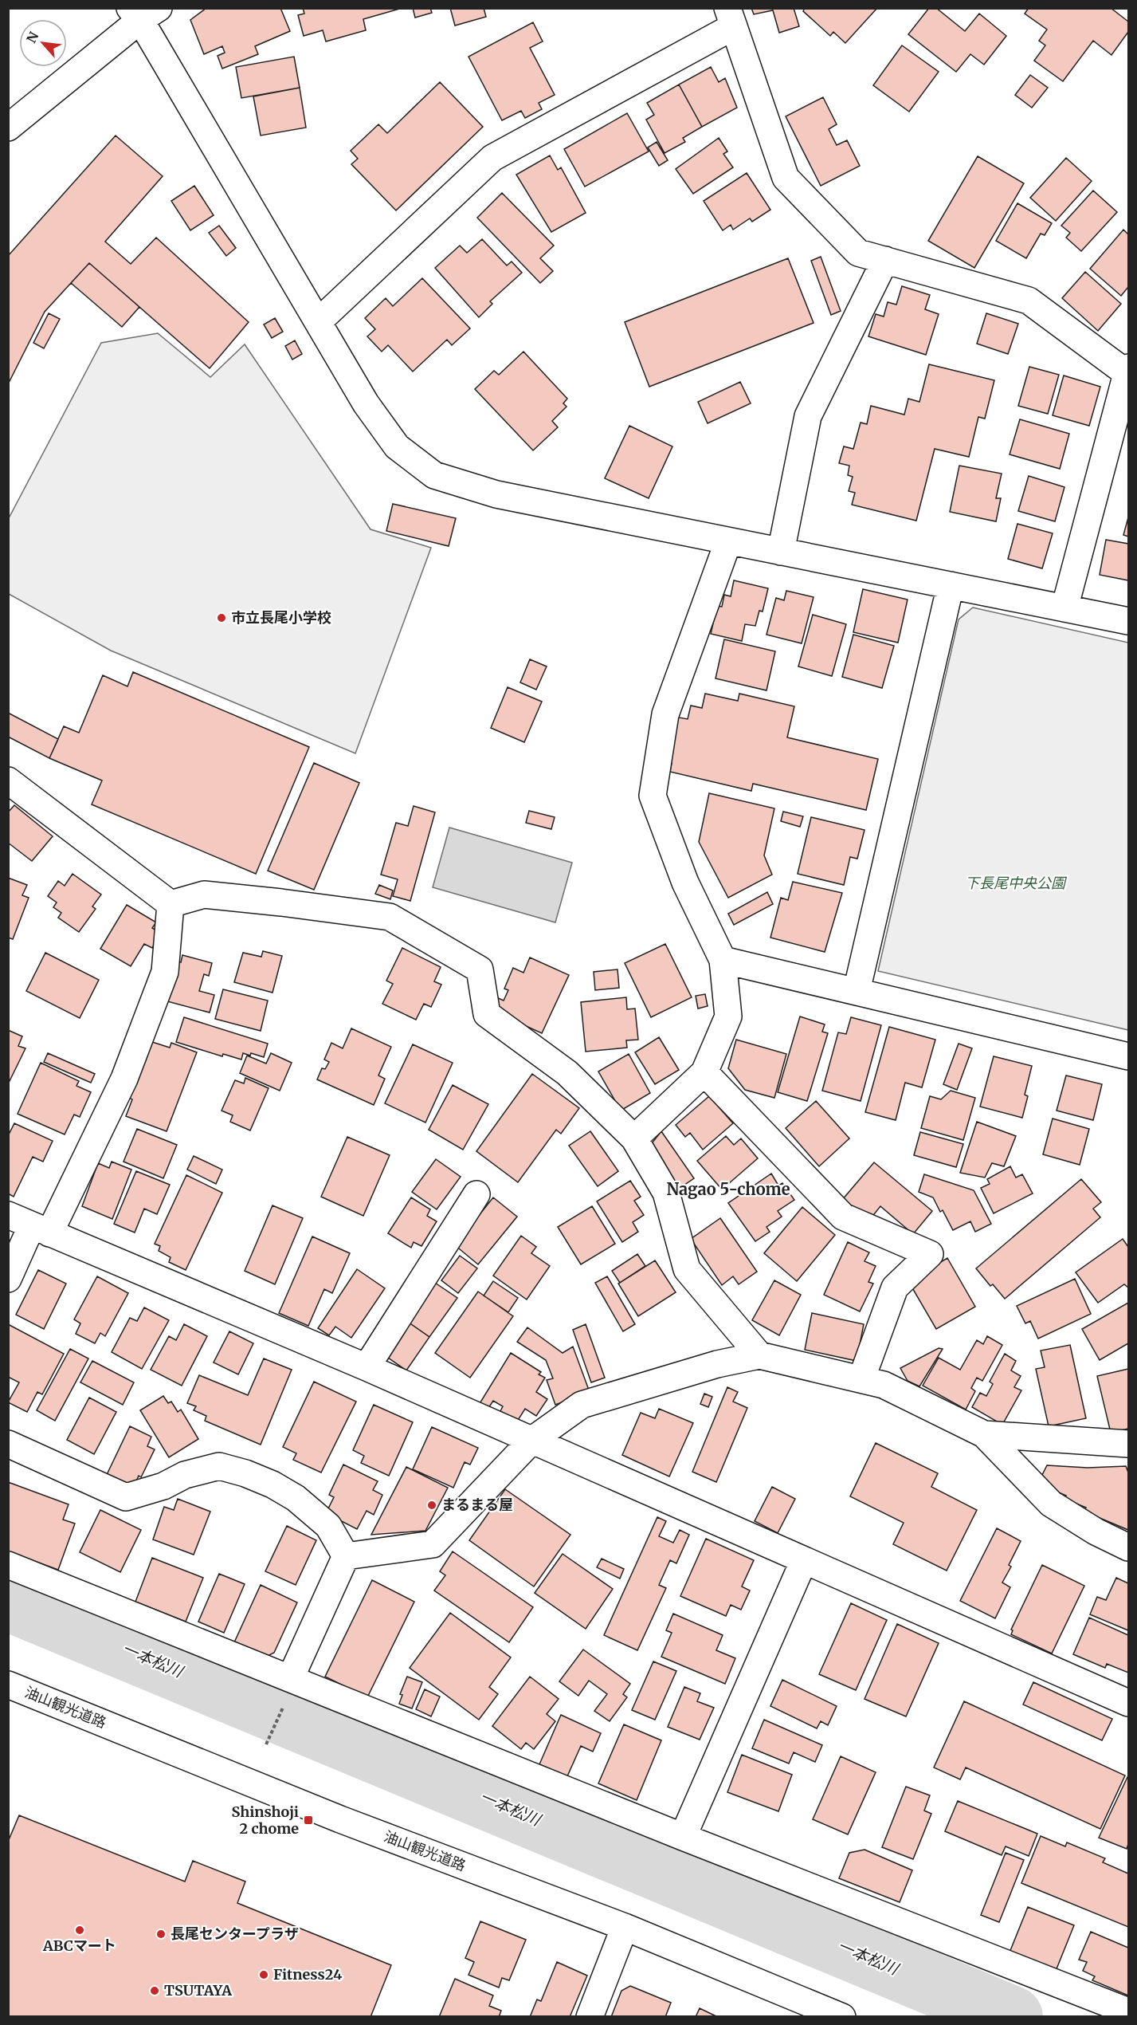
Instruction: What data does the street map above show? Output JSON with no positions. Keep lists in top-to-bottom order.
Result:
{
  "streets": {
    "street": ["油山観光道路"]
  },
  "districts": ["Nagao 5-chome"],
  "water": ["一本松川"],
  "parks": ["下長尾中央公園"],
  "places": {
    "other": [
      "市立長尾小学校",
      "まるまる屋",
      "ABCマート",
      "長尾センタープラザ",
      "Fitness24",
      "TSUTAYA"
    ],
    "transit": ["Shinshoji 2 chome"]
  },
  "north": "top left"
}
